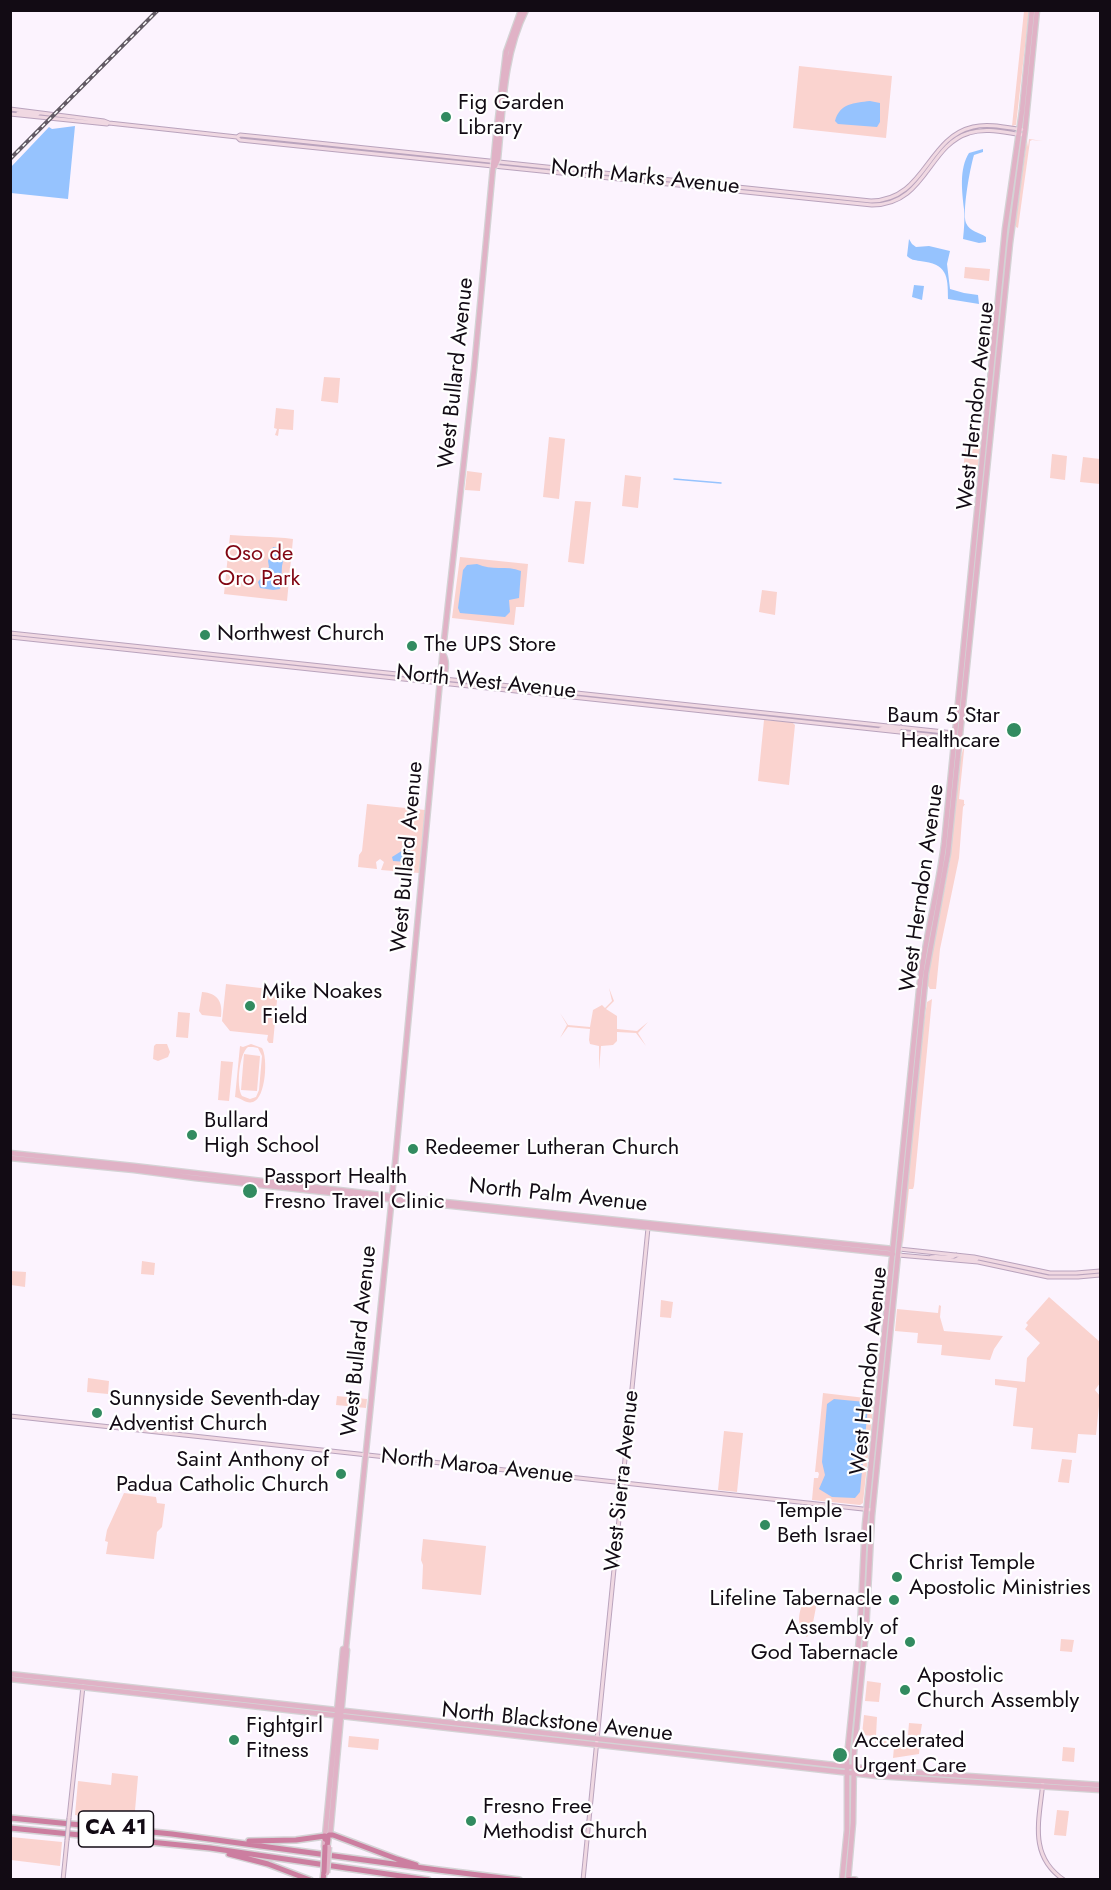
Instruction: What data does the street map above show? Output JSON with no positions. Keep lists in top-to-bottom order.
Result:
{
  "streets": {
    "highway": ["CA 41"],
    "main road": [
      "North Marks Avenue",
      "West Bullard Avenue",
      "West Herndon Avenue",
      "North West Avenue",
      "North Palm Avenue",
      "North Maroa Avenue",
      "West Sierra Avenue",
      "North Blackstone Avenue"
    ]
  },
  "crossings": [
    ["North Marks Avenue", "West Bullard Avenue"],
    ["North Marks Avenue", "West Herndon Avenue"],
    ["West Bullard Avenue", "North West Avenue"],
    ["West Bullard Avenue", "North Palm Avenue"],
    ["West Bullard Avenue", "North Maroa Avenue"],
    ["West Bullard Avenue", "North Blackstone Avenue"],
    ["West Herndon Avenue", "North West Avenue"],
    ["West Herndon Avenue", "North Palm Avenue"],
    ["West Herndon Avenue", "North Maroa Avenue"],
    ["West Herndon Avenue", "North Blackstone Avenue"],
    ["North Palm Avenue", "West Sierra Avenue"],
    ["North Maroa Avenue", "West Sierra Avenue"],
    ["West Sierra Avenue", "North Blackstone Avenue"]
  ],
  "parks": ["Oso de Oro Park"],
  "places": [
    "Fig Garden Library",
    "Northwest Church",
    "The UPS Store",
    "Baum 5 Star Healthcare",
    "Mike Noakes Field",
    "Bullard High School",
    "Redeemer Lutheran Church",
    "Passport Health Fresno Travel Clinic",
    "Sunnyside Seventh-day Adventist Church",
    "Saint Anthony of Padua Catholic Church",
    "Temple Beth Israel",
    "Christ Temple Apostolic Ministries",
    "Lifeline Tabernacle",
    "Assembly of God Tabernacle",
    "Apostolic Church Assembly",
    "Fightgirl Fitness",
    "Accelerated Urgent Care",
    "Fresno Free Methodist Church"
  ]
}
